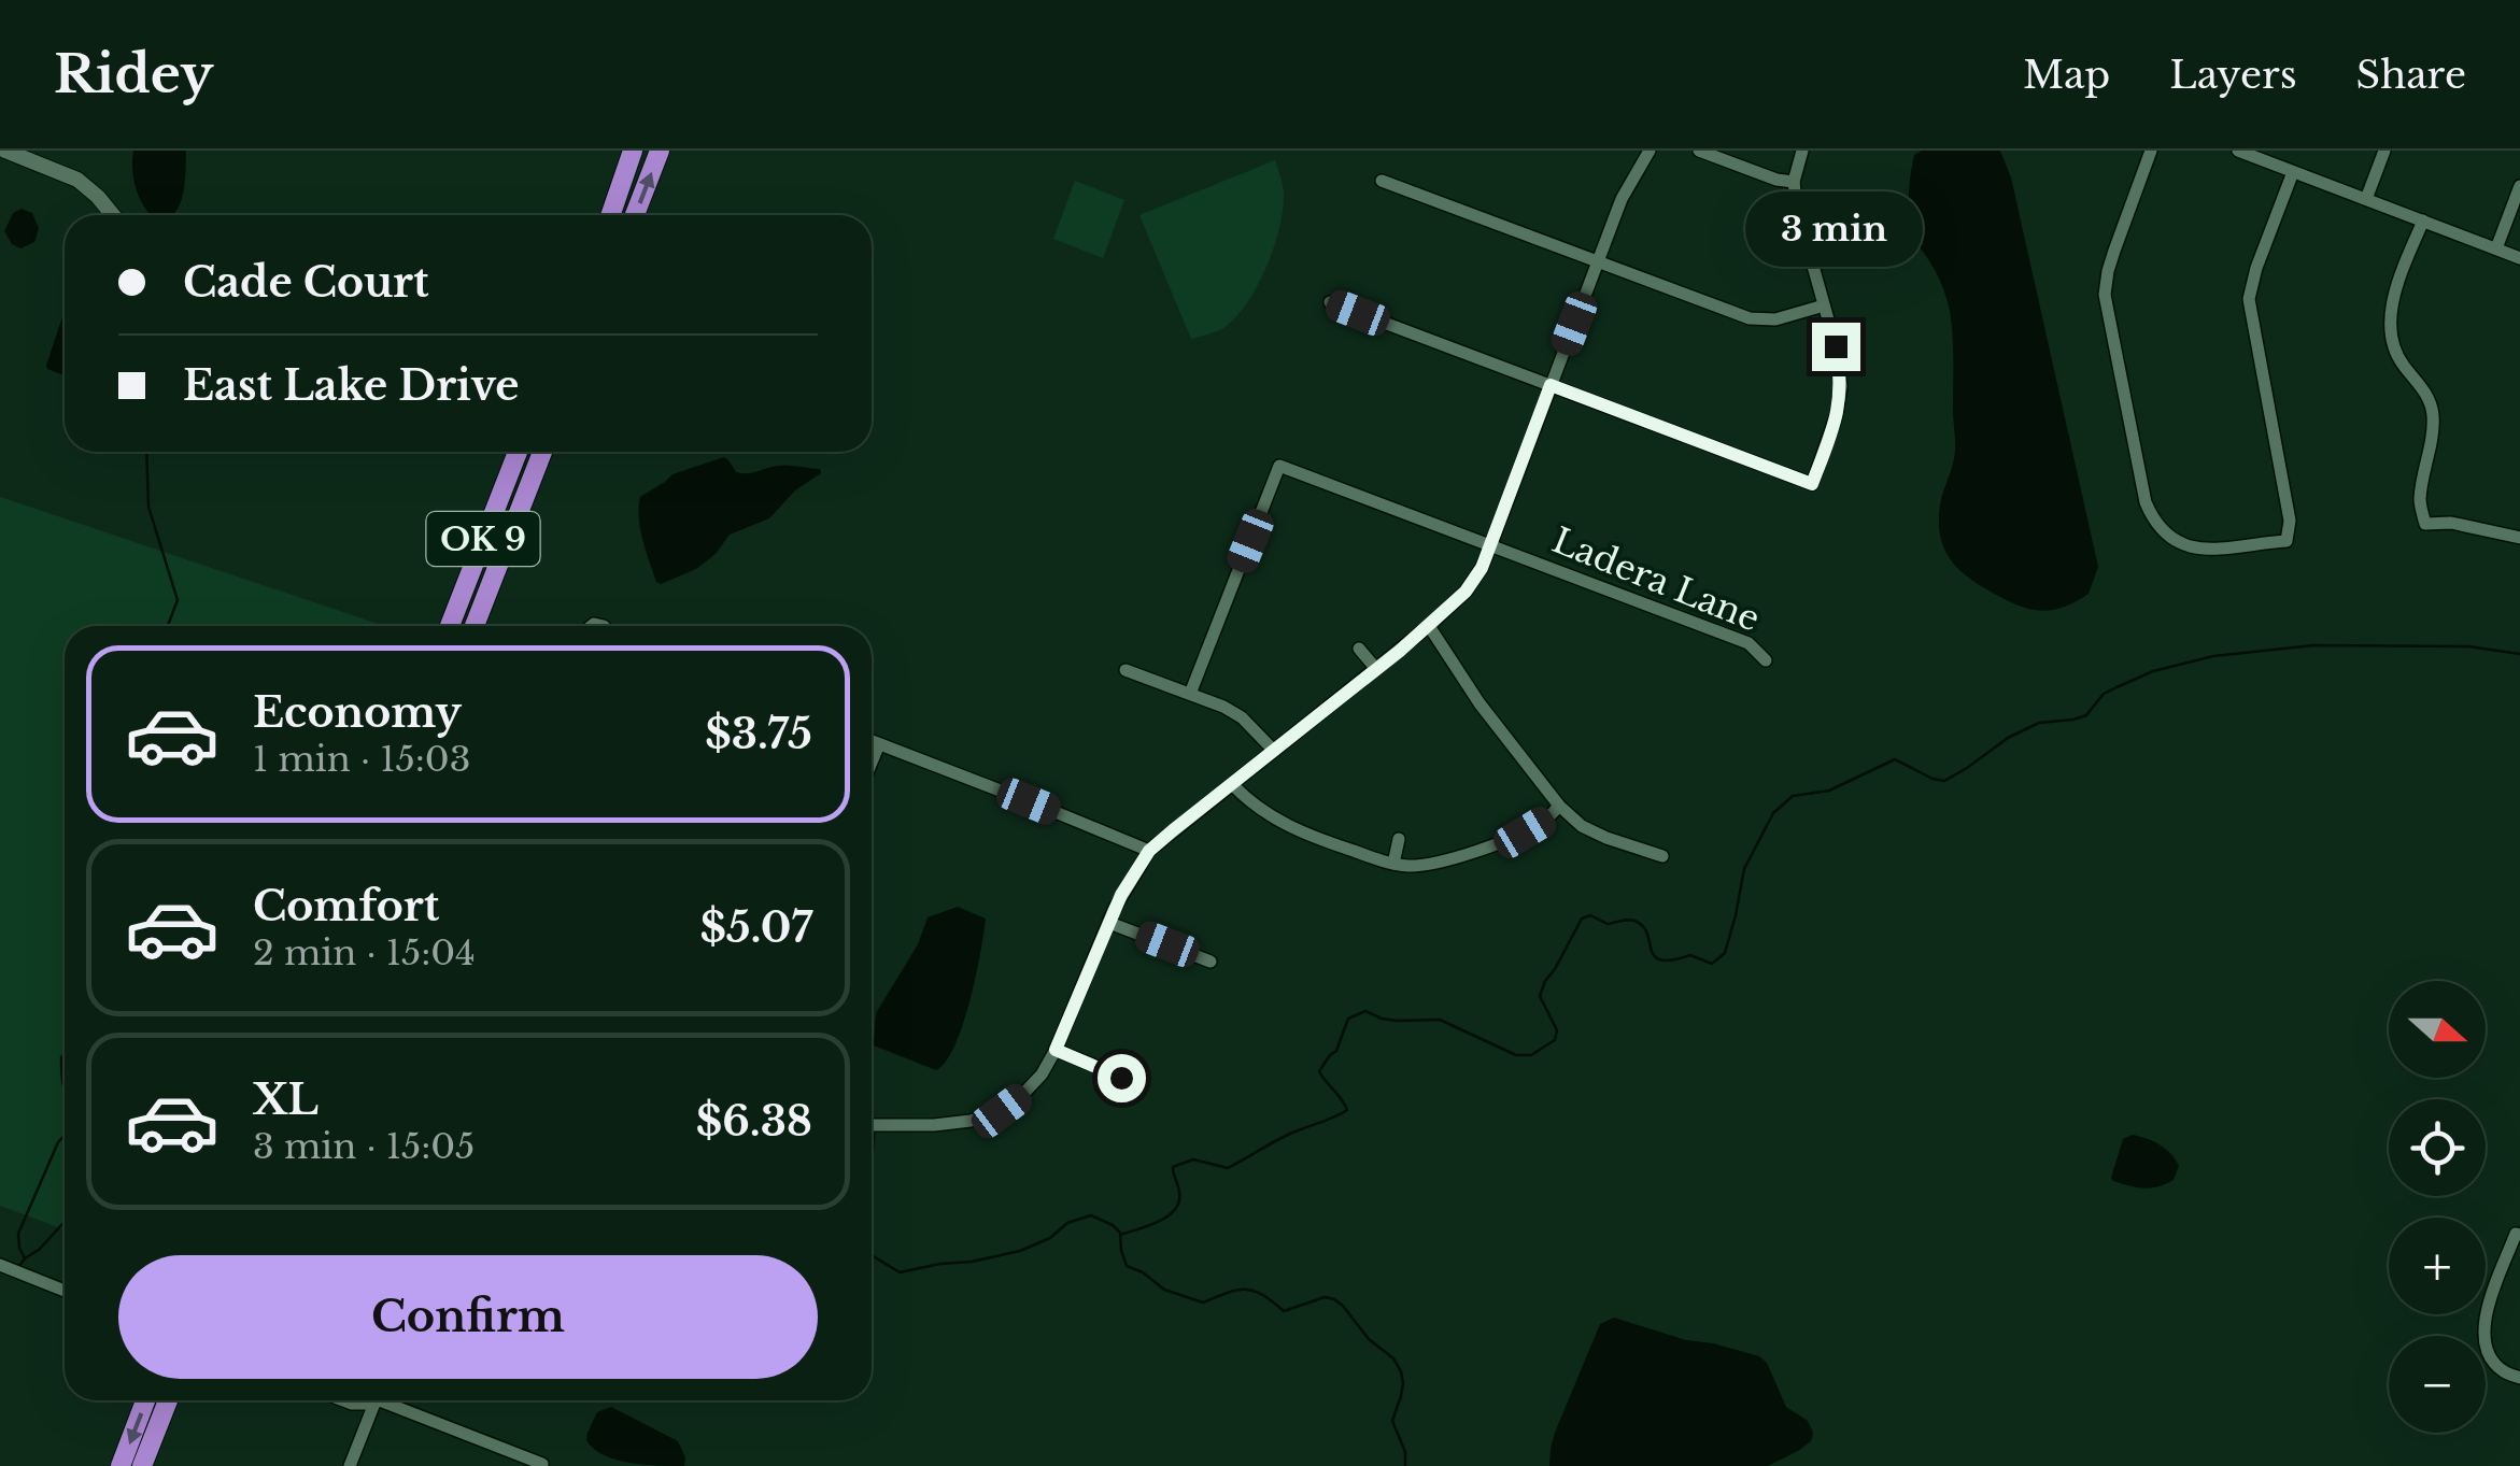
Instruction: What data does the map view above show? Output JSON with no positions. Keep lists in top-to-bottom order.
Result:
{
  "streets": {
    "highway": ["OK 9"],
    "street": ["Ladera Lane"]
  },
  "north": "right",
  "page": {
    "header": "Ridey",
    "nav": ["Map", "Layers", "Share"],
    "bubble": "3 min",
    "banner": ["Cade Court", "East Lake Drive"],
    "list": [
      {
        "name": "Economy",
        "note": "1 min · 15:03",
        "value": "$3.75"
      },
      {
        "name": "Comfort",
        "note": "2 min · 15:04",
        "value": "$5.07"
      },
      {
        "name": "XL",
        "note": "3 min · 15:05",
        "value": "$6.38"
      }
    ],
    "map_buttons": ["+", "−"],
    "buttons": "Confirm"
  }
}
